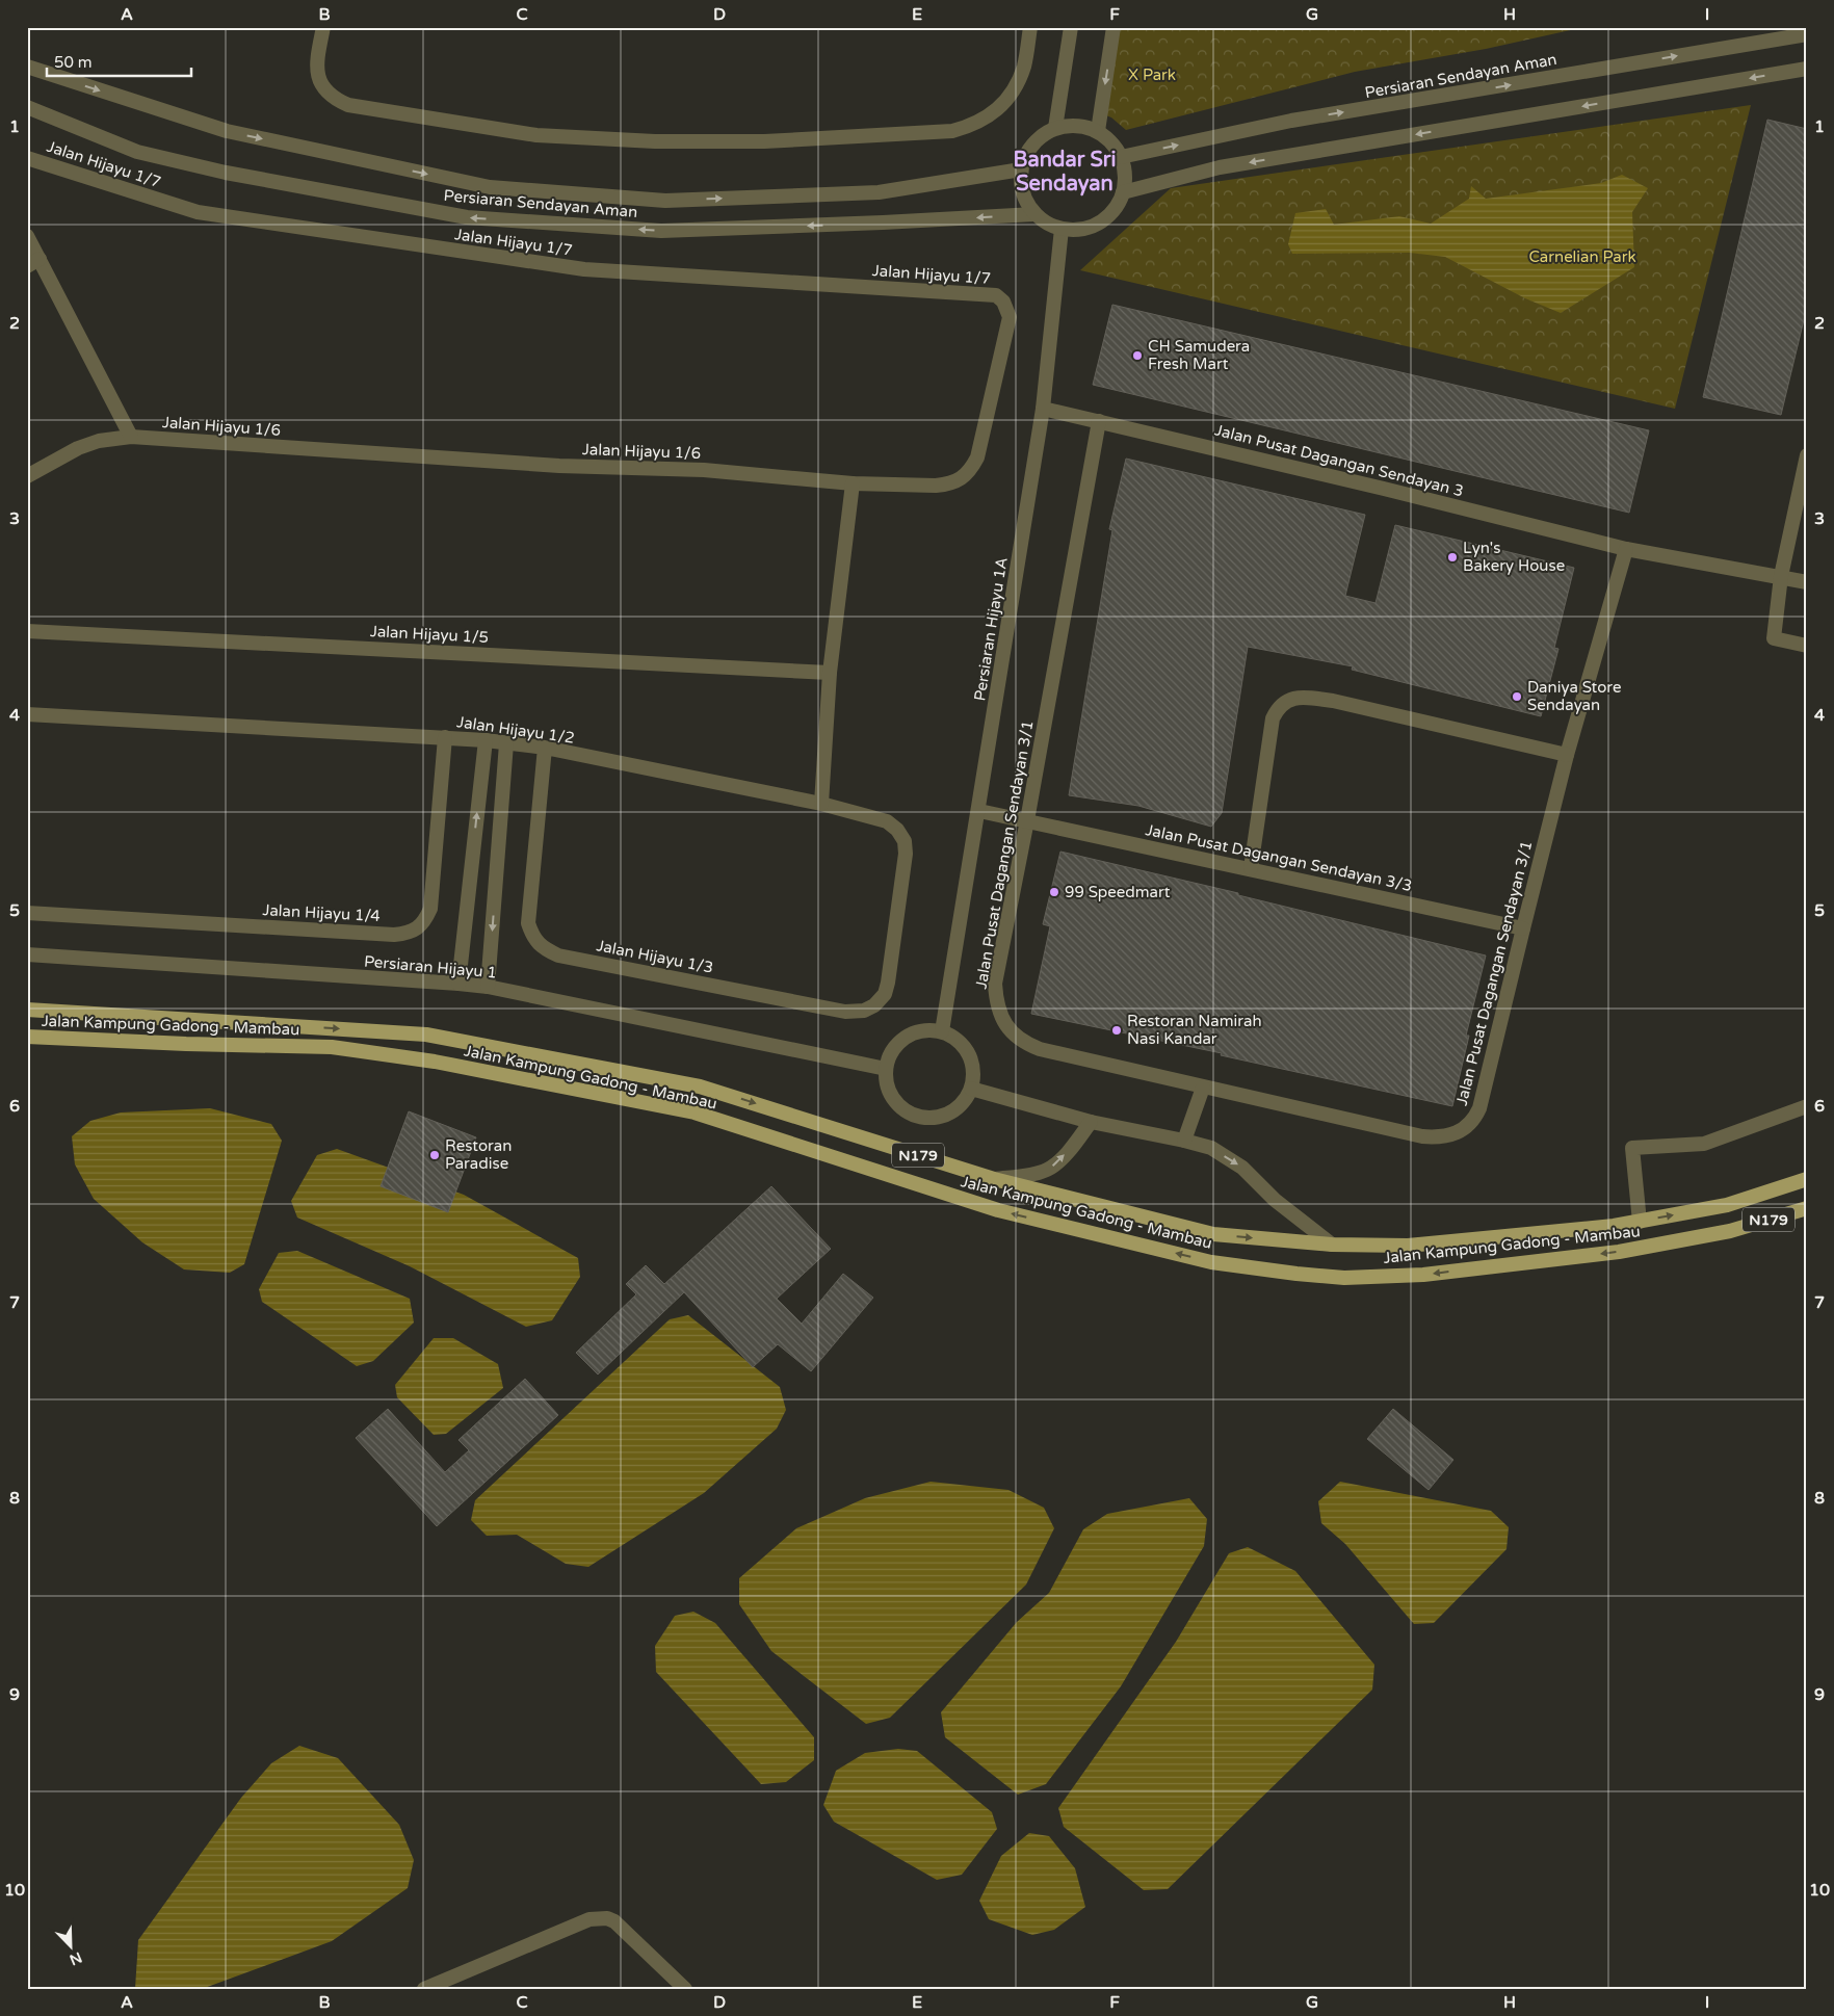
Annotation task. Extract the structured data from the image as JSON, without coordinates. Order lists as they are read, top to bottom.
{
  "streets": {
    "main road": ["Jalan Kampung Gadong - Mambau", "N179"],
    "street": [
      "Persiaran Sendayan Aman",
      "Jalan Hijayu 1/7",
      "Jalan Hijayu 1/6",
      "Jalan Pusat Dagangan Sendayan 3",
      "Persiaran Hijayu 1A",
      "Jalan Hijayu 1/5",
      "Jalan Hijayu 1/2",
      "Jalan Pusat Dagangan Sendayan 3/1",
      "Jalan Pusat Dagangan Sendayan 3/3",
      "Jalan Hijayu 1/4",
      "Jalan Hijayu 1/3",
      "Persiaran Hijayu 1"
    ]
  },
  "crossings": [
    ["Persiaran Sendayan Aman", "Persiaran Hijayu 1A"],
    ["Jalan Hijayu 1/7", "Jalan Hijayu 1/6"],
    ["Jalan Pusat Dagangan Sendayan 3", "Persiaran Hijayu 1A"],
    ["Jalan Pusat Dagangan Sendayan 3", "Jalan Pusat Dagangan Sendayan 3/1"],
    ["Persiaran Hijayu 1A", "Jalan Pusat Dagangan Sendayan 3/3"],
    ["Persiaran Hijayu 1A", "Persiaran Hijayu 1"],
    ["Jalan Hijayu 1/2", "Jalan Hijayu 1/4"],
    ["Jalan Hijayu 1/2", "Jalan Hijayu 1/3"],
    ["Jalan Pusat Dagangan Sendayan 3/1", "Jalan Pusat Dagangan Sendayan 3/3"]
  ],
  "districts": ["Bandar Sri Sendayan"],
  "parks": ["X Park", "Carnelian Park"],
  "places": [
    "CH Samudera Fresh Mart",
    "Lyn's Bakery House",
    "Daniya Store Sendayan",
    "99 Speedmart",
    "Restoran Namirah Nasi Kandar",
    "Restoran Paradise"
  ],
  "scale_bar": "50 m",
  "north": "bottom right",
  "grid": {
    "columns": [
      "A",
      "B",
      "C",
      "D",
      "E",
      "F",
      "G",
      "H",
      "I"
    ],
    "rows": [
      "1",
      "2",
      "3",
      "4",
      "5",
      "6",
      "7",
      "8",
      "9",
      "10"
    ]
  }
}
